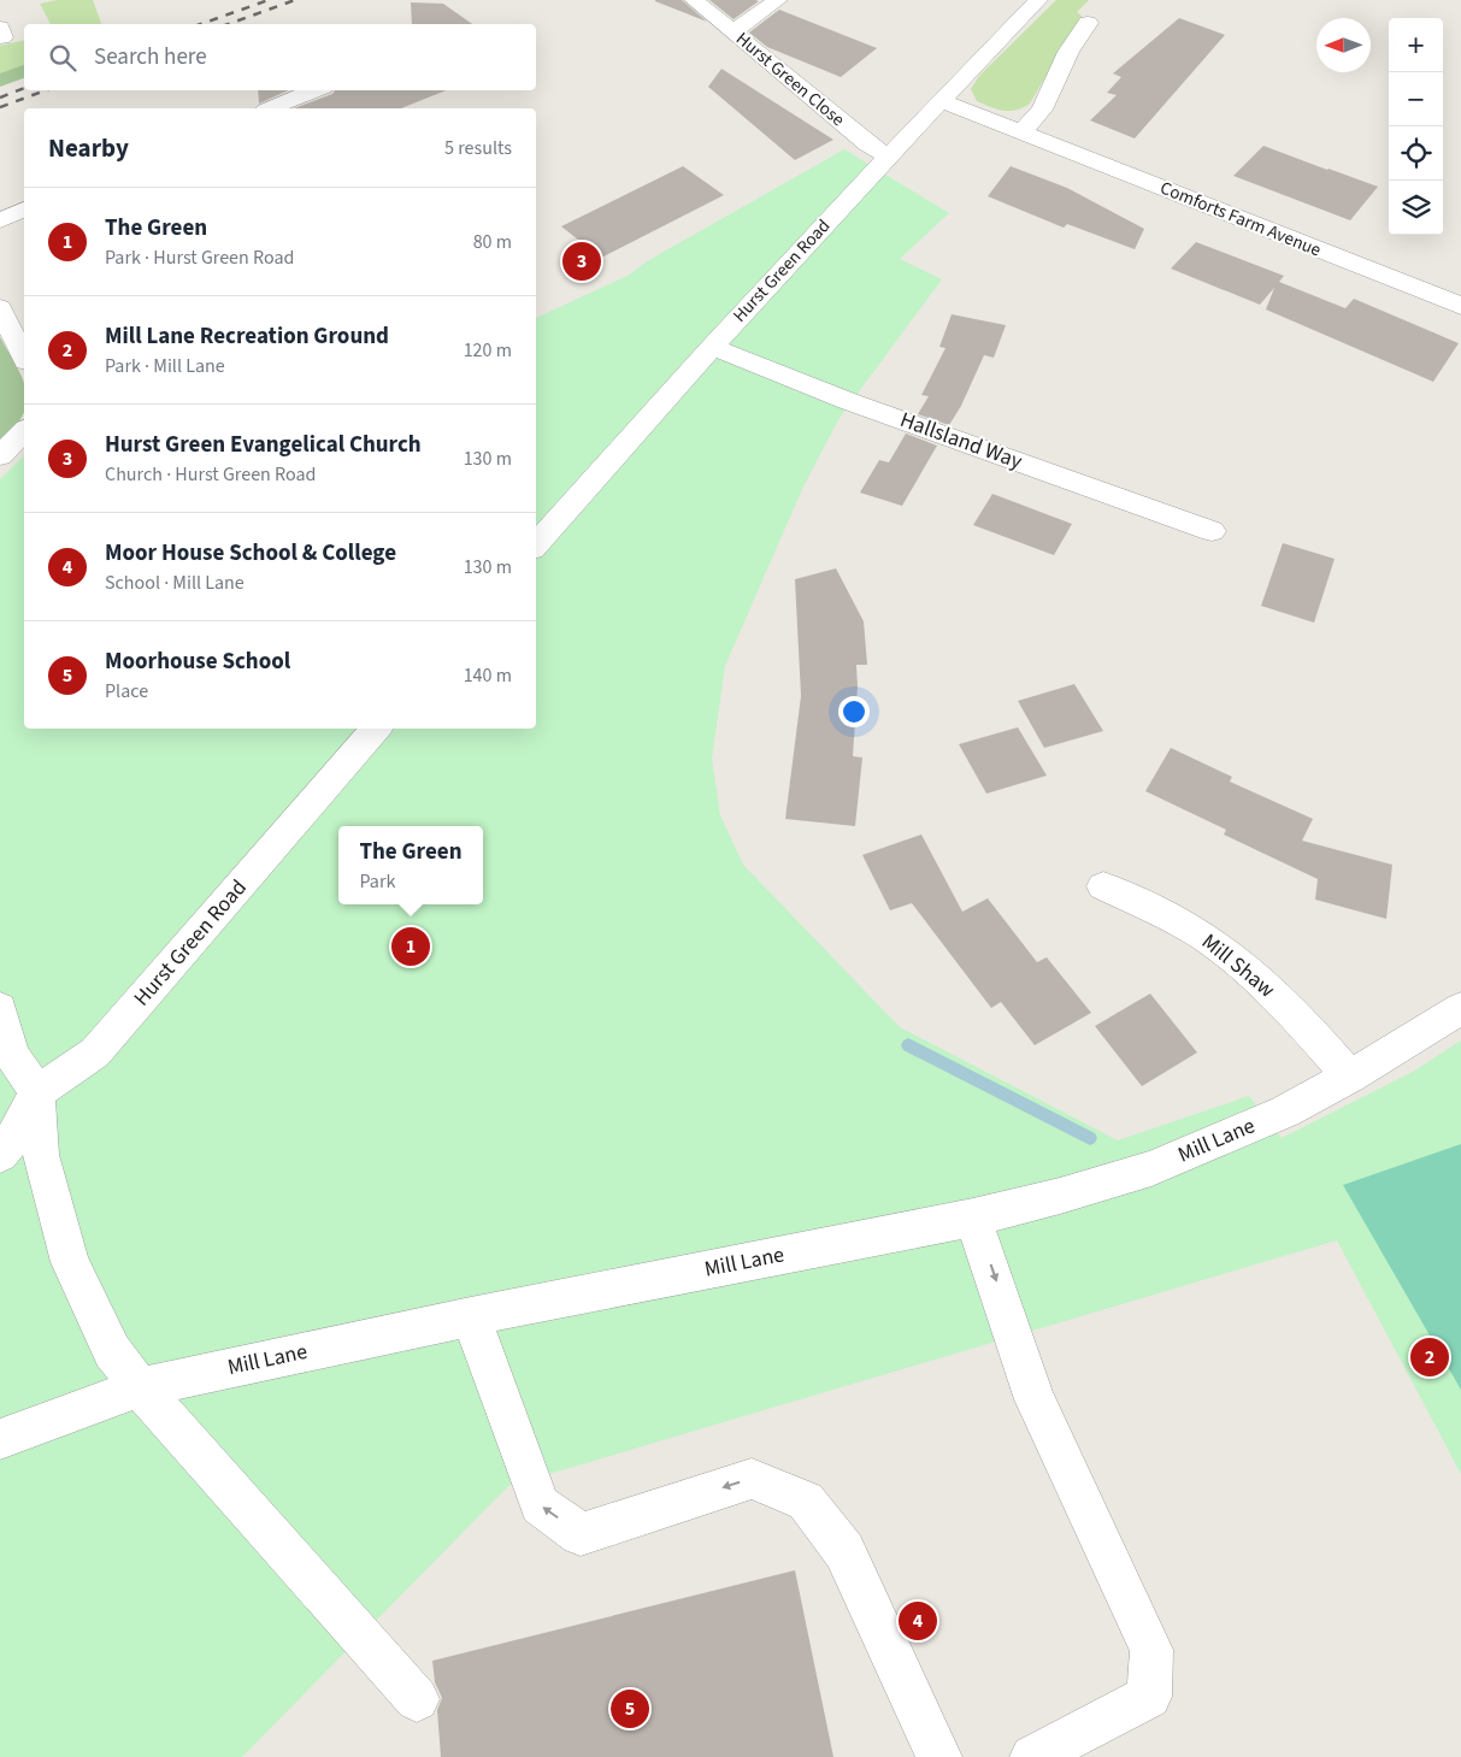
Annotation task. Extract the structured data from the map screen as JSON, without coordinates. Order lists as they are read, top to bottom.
{
  "streets": {
    "street": [
      "Hurst Green Close",
      "Comforts Farm Avenue",
      "Hurst Green Road",
      "Hallsland Way",
      "Mill Shaw",
      "Mill Lane"
    ]
  },
  "crossings": [
    ["Hurst Green Close", "Hurst Green Road"],
    ["Comforts Farm Avenue", "Hurst Green Road"],
    ["Hurst Green Road", "Hallsland Way"],
    ["Mill Shaw", "Mill Lane"]
  ],
  "north": "left",
  "page": {
    "map_buttons": ["+", "−"],
    "search": "Search here",
    "heading": ["Nearby", "5 results"],
    "list": [
      {
        "mark": "1",
        "name": "The Green",
        "note": "Park · Hurst Green Road",
        "value": "80 m"
      },
      {
        "mark": "2",
        "name": "Mill Lane Recreation Ground",
        "note": "Park · Mill Lane",
        "value": "120 m"
      },
      {
        "mark": "3",
        "name": "Hurst Green Evangelical Church",
        "note": "Church · Hurst Green Road",
        "value": "130 m"
      },
      {
        "mark": "4",
        "name": "Moor House School & College",
        "note": "School · Mill Lane",
        "value": "130 m"
      },
      {
        "mark": "5",
        "name": "Moorhouse School",
        "note": "Place",
        "value": "140 m"
      }
    ],
    "pins": [
      "3",
      "1",
      "2",
      "4",
      "5"
    ],
    "popup": ["The Green", "Park"]
  }
}
